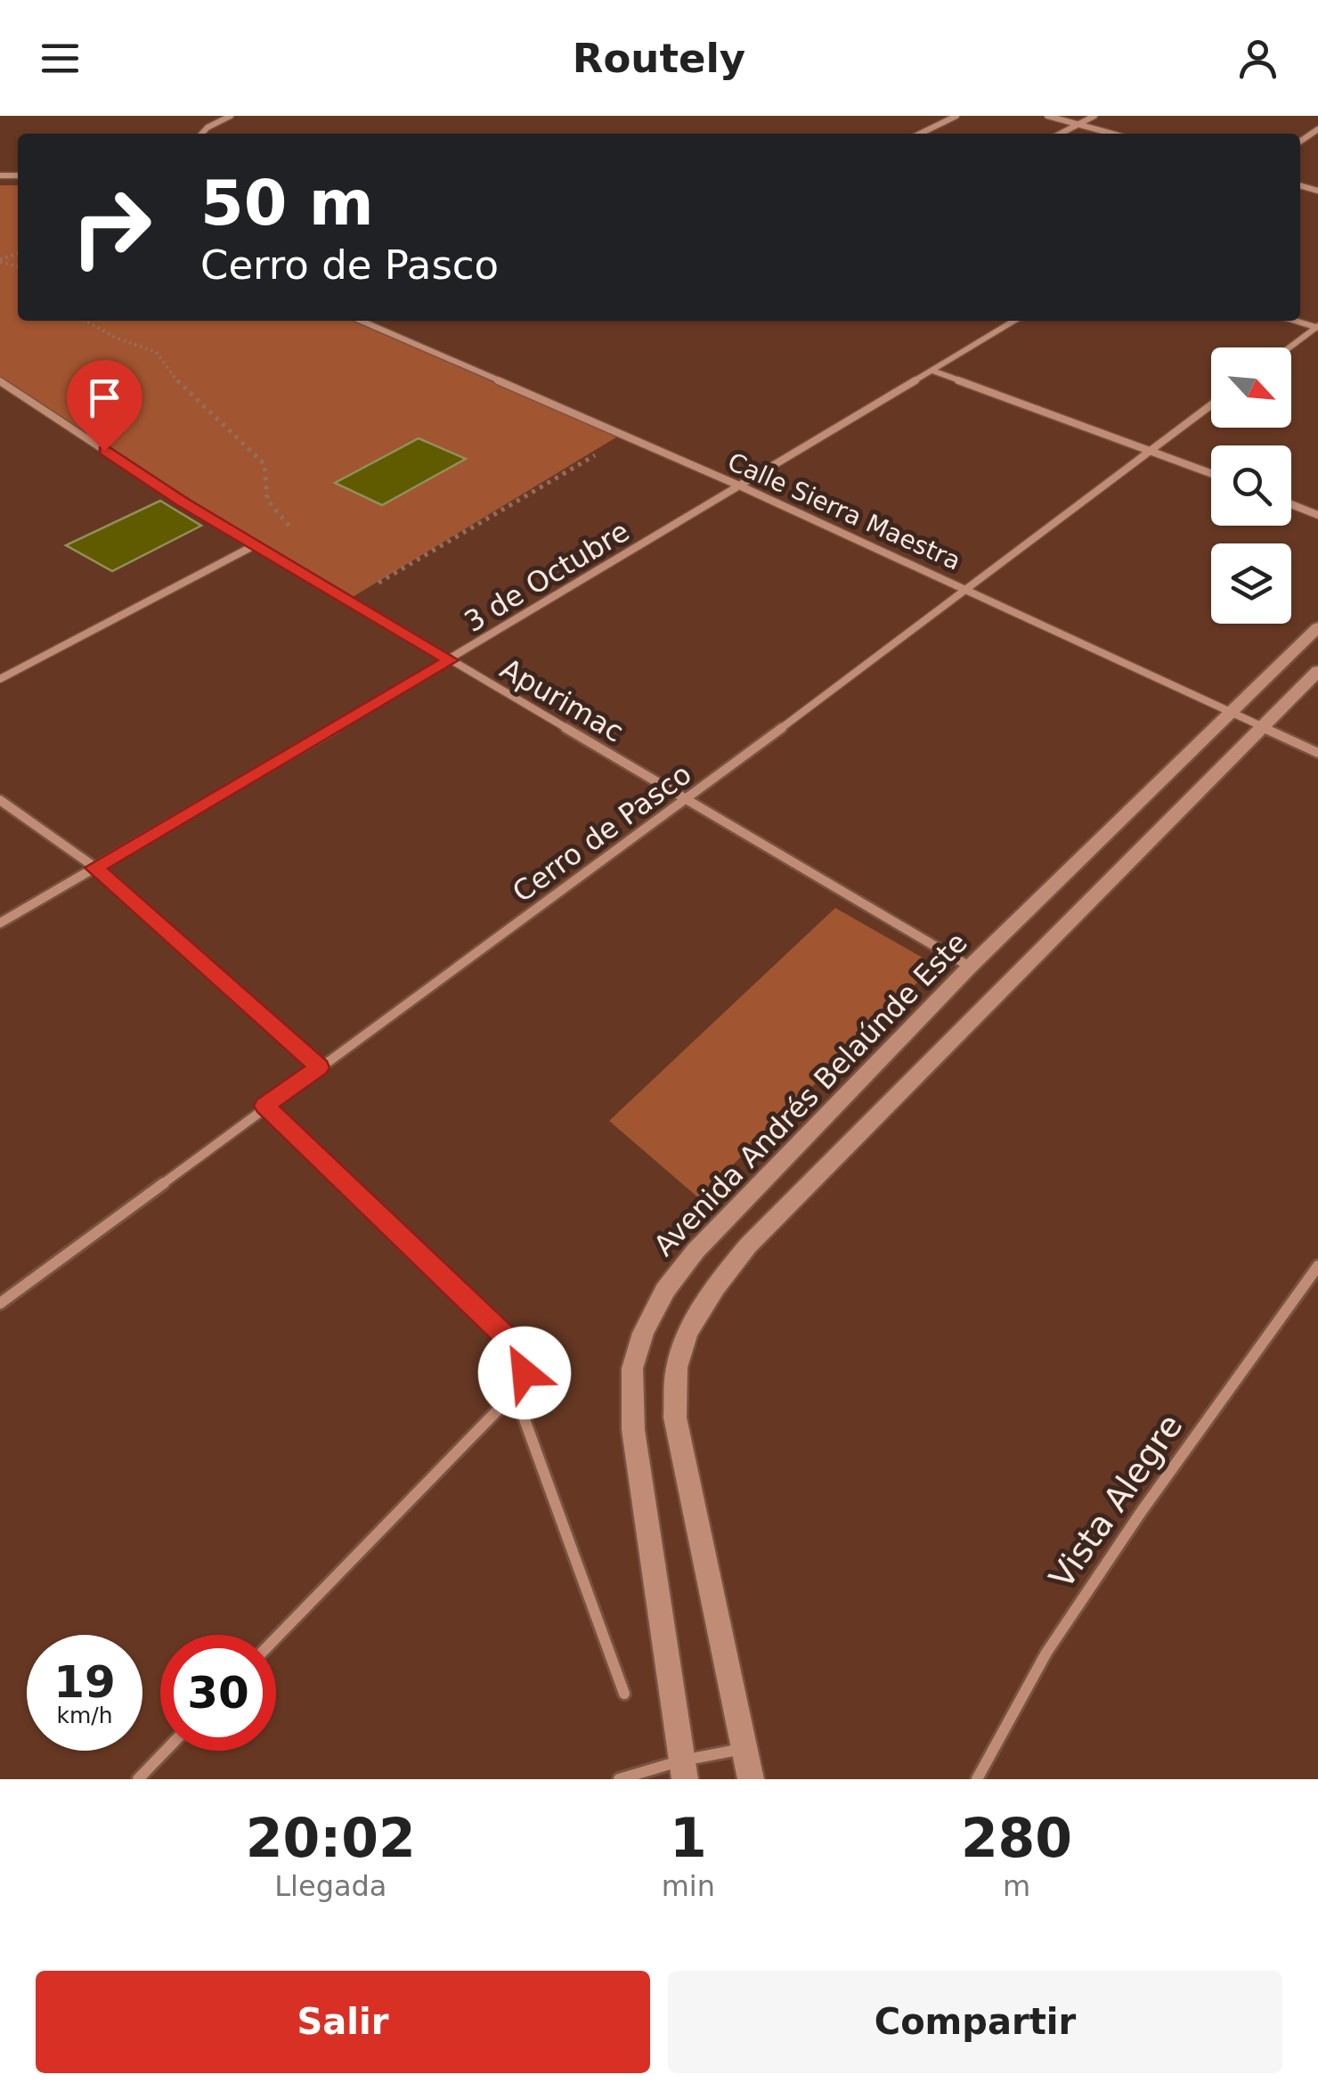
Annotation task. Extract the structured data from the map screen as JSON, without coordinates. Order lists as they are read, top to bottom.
{
  "streets": {
    "street": [
      "Calle Sierra Maestra",
      "3 de Octubre",
      "Apurimac",
      "Cerro de Pasco",
      "Avenida Andrés Belaúnde Este",
      "Vista Alegre"
    ]
  },
  "crossings": [
    ["Calle Sierra Maestra", "3 de Octubre"],
    ["Calle Sierra Maestra", "Cerro de Pasco"],
    ["Calle Sierra Maestra", "Avenida Andrés Belaúnde Este"],
    ["3 de Octubre", "Apurimac"],
    ["Apurimac", "Cerro de Pasco"],
    ["Apurimac", "Avenida Andrés Belaúnde Este"]
  ],
  "north": "bottom right",
  "page": {
    "header": "Routely",
    "turn": ["50 m", "Cerro de Pasco"],
    "speed": "19 km/h",
    "limit": "30",
    "eta": [
      "20:02",
      "Llegada",
      "1",
      "min",
      "280",
      "m"
    ],
    "buttons": ["Salir", "Compartir"]
  }
}
